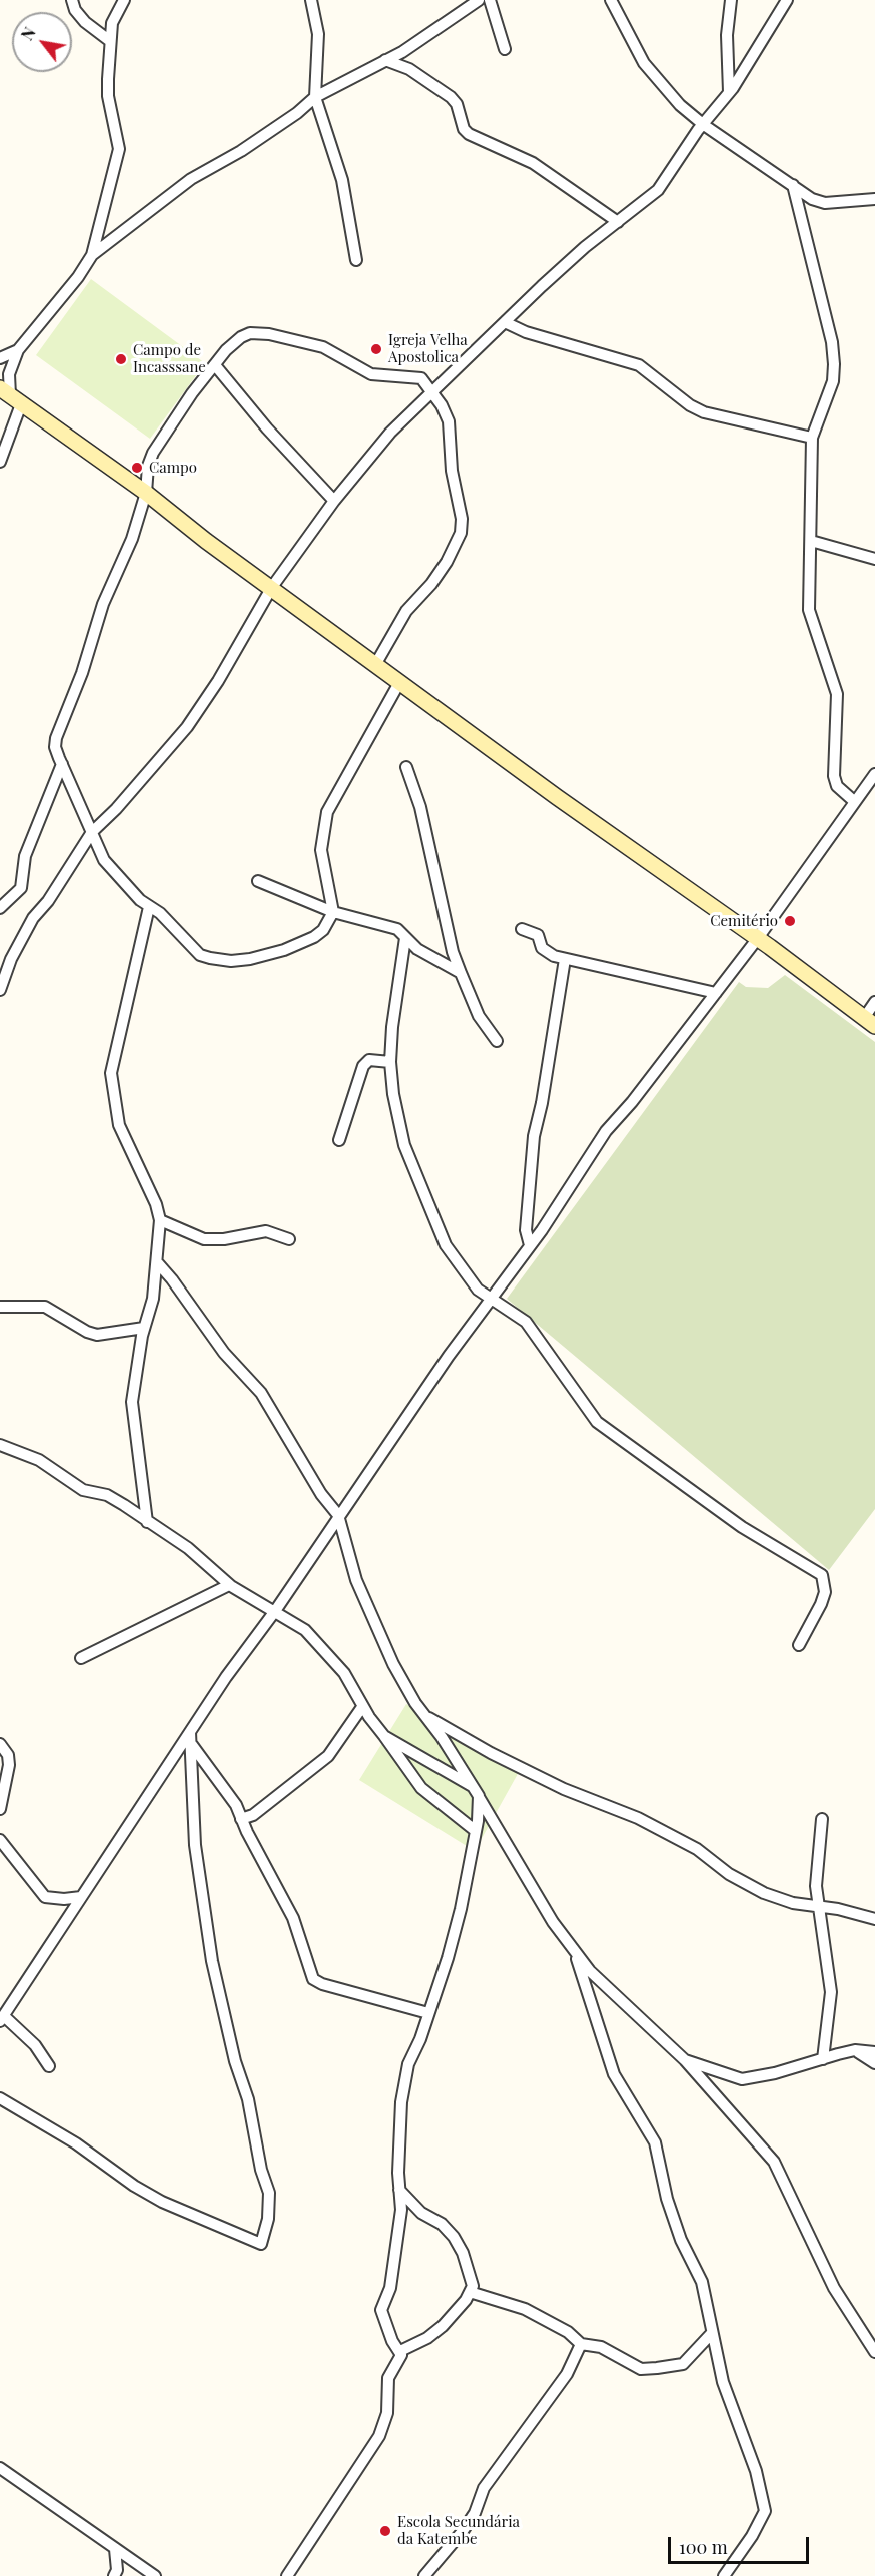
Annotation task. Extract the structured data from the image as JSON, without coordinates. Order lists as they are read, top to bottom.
{
  "places": [
    "Igreja Velha Apostolica",
    "Campo de Incasssane",
    "Campo",
    "Cemitério",
    "Escola Secundária da Katembe"
  ],
  "scale_bar": "100 m",
  "north": "top left"
}
